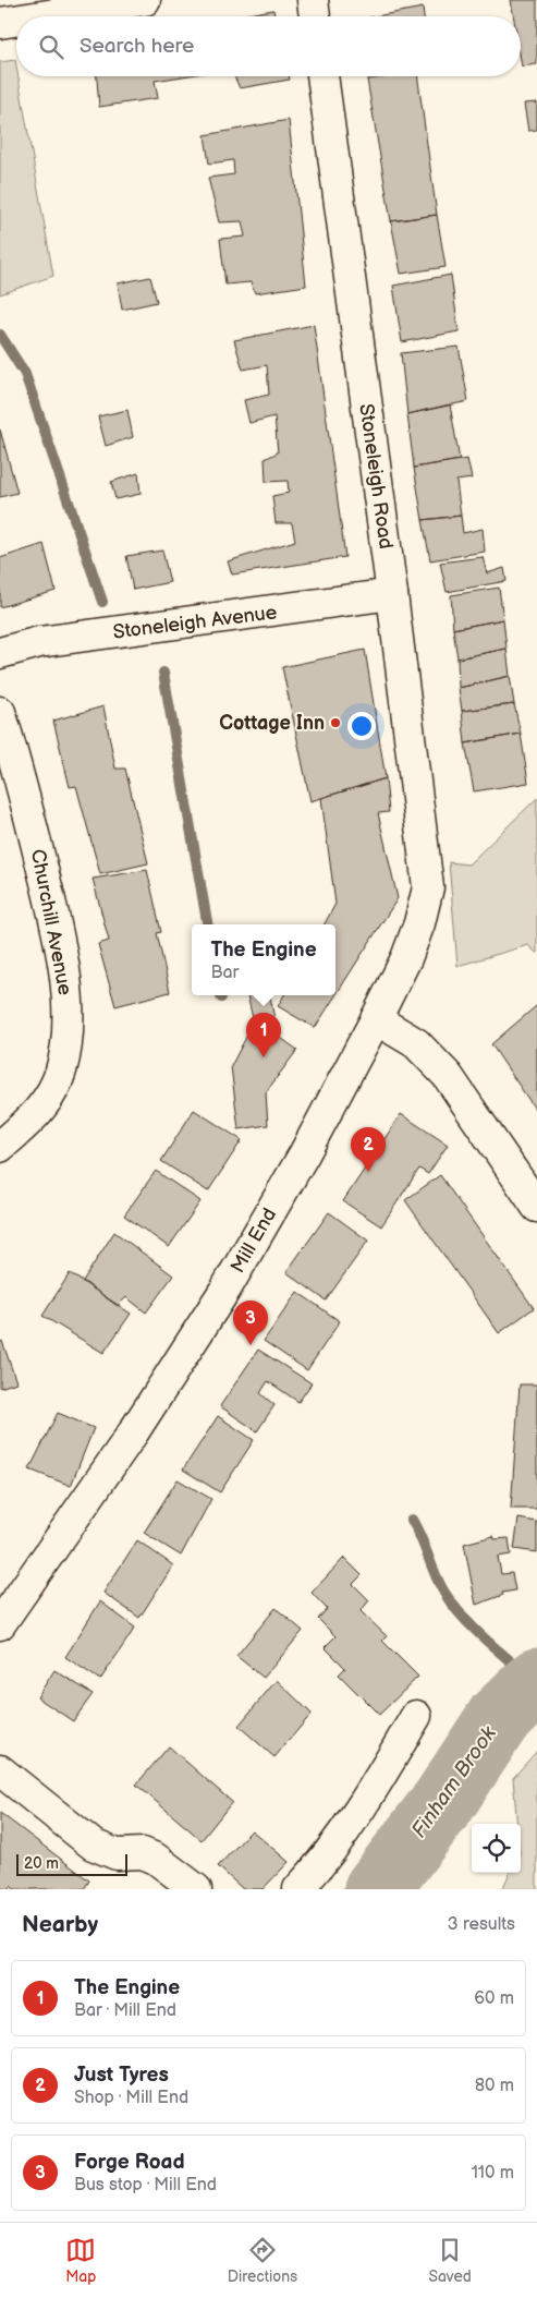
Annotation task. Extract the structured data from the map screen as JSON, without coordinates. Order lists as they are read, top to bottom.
{
  "streets": {
    "street": [
      "Stoneleigh Road",
      "Stoneleigh Avenue",
      "Churchill Avenue",
      "Mill End"
    ]
  },
  "crossings": [
    ["Stoneleigh Road", "Stoneleigh Avenue"],
    ["Stoneleigh Road", "Mill End"]
  ],
  "water": ["Finham Brook"],
  "places": ["Cottage Inn"],
  "scale_bar": "20 m",
  "page": {
    "search": "Search here",
    "popup": ["The Engine", "Bar"],
    "pins": ["1", "2", "3"],
    "scale": "20 m",
    "heading": ["Nearby", "3 results"],
    "list": [
      {
        "mark": "1",
        "name": "The Engine",
        "note": "Bar · Mill End",
        "value": "60 m"
      },
      {
        "mark": "2",
        "name": "Just Tyres",
        "note": "Shop · Mill End",
        "value": "80 m"
      },
      {
        "mark": "3",
        "name": "Forge Road",
        "note": "Bus stop · Mill End",
        "value": "110 m"
      }
    ],
    "nav": ["Map", "Directions", "Saved"]
  }
}
